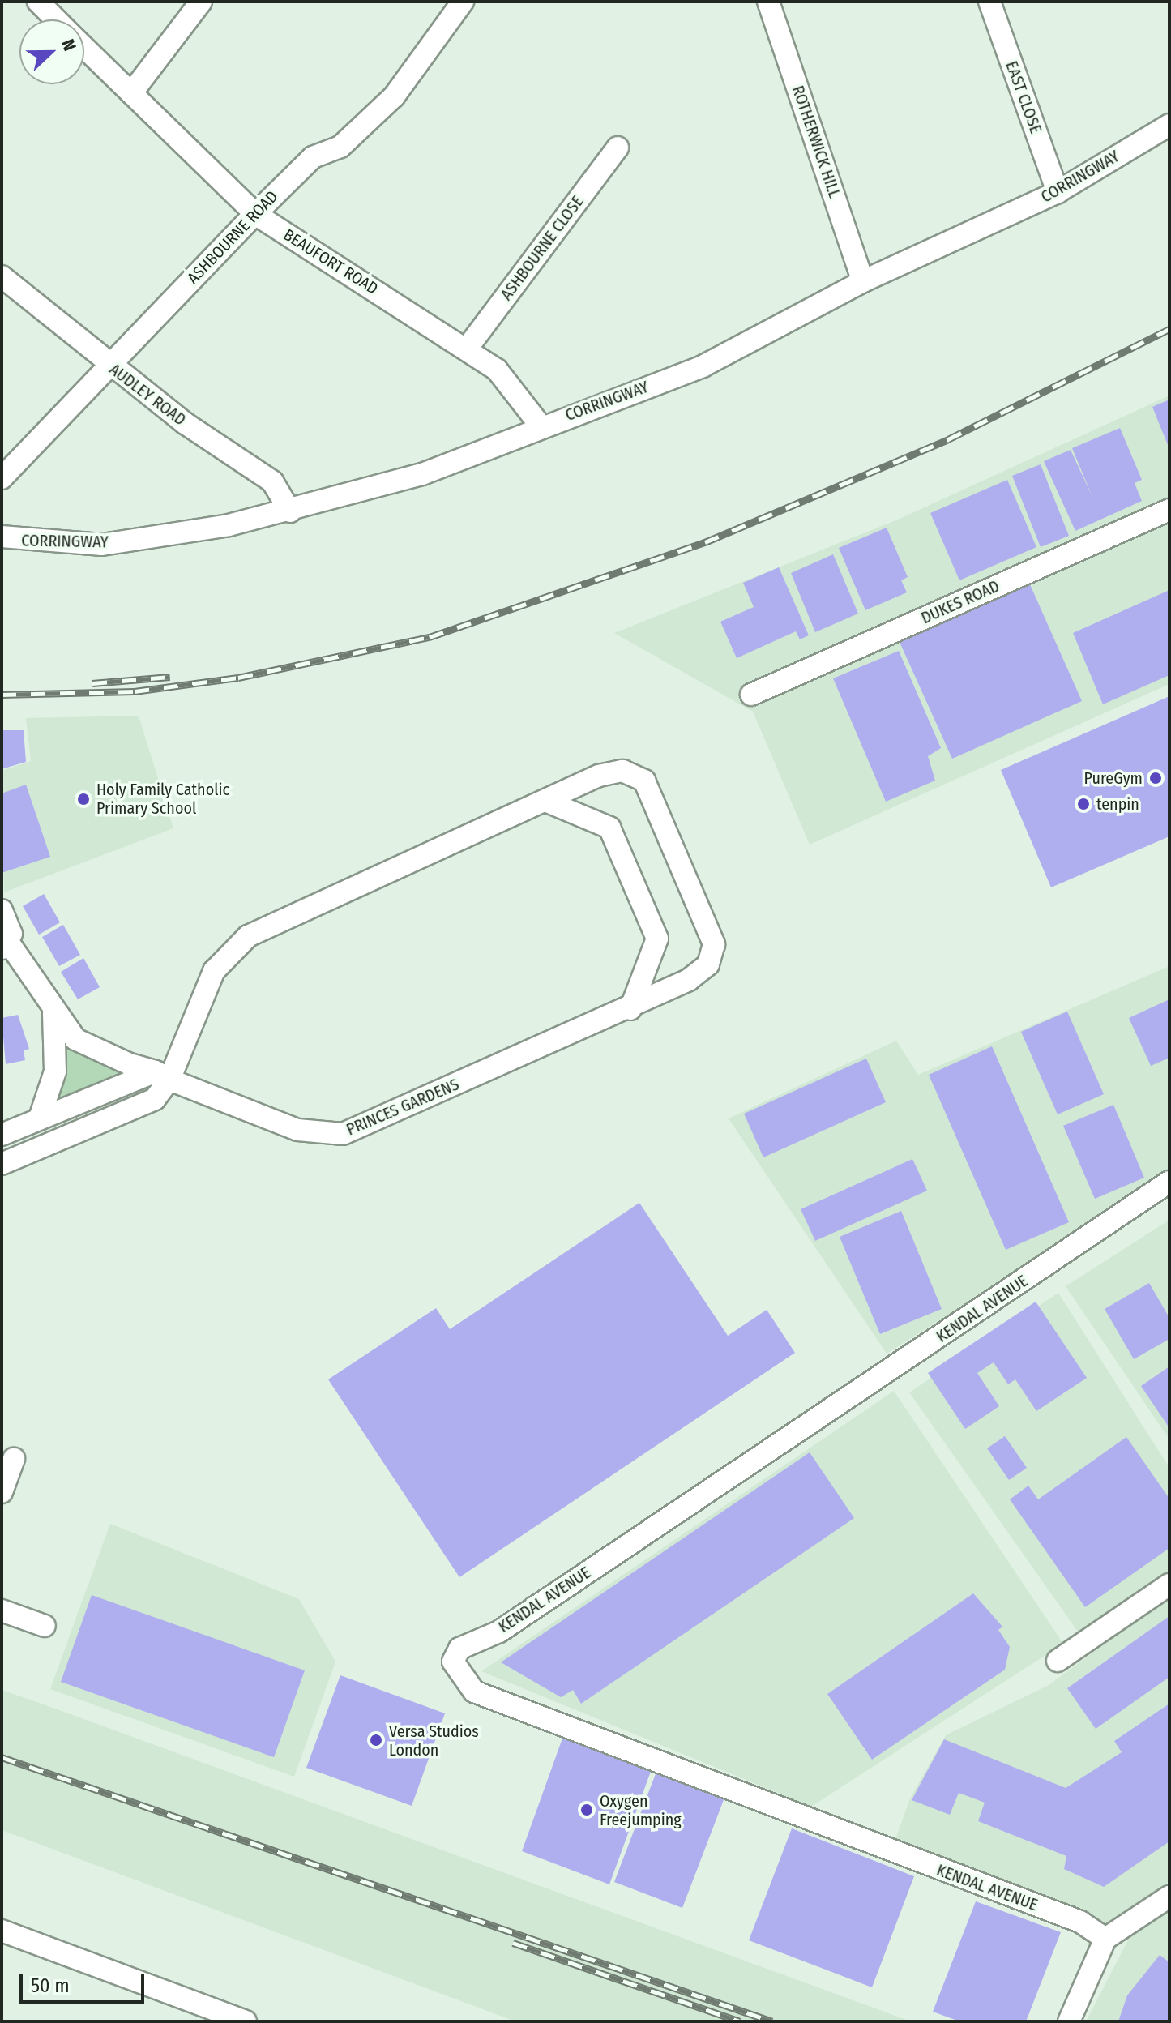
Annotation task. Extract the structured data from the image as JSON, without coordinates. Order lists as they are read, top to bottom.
{
  "streets": {
    "street": [
      "EAST CLOSE",
      "ROTHERWICK HILL",
      "CORRINGWAY",
      "ASHBOURNE ROAD",
      "ASHBOURNE CLOSE",
      "BEAUFORT ROAD",
      "AUDLEY ROAD",
      "DUKES ROAD",
      "PRINCES GARDENS",
      "KENDAL AVENUE"
    ]
  },
  "crossings": [
    ["EAST CLOSE", "CORRINGWAY"],
    ["ROTHERWICK HILL", "CORRINGWAY"],
    ["CORRINGWAY", "BEAUFORT ROAD"],
    ["CORRINGWAY", "AUDLEY ROAD"],
    ["ASHBOURNE ROAD", "BEAUFORT ROAD"],
    ["ASHBOURNE ROAD", "AUDLEY ROAD"],
    ["ASHBOURNE CLOSE", "BEAUFORT ROAD"]
  ],
  "places": [
    "PureGym",
    "Holy Family Catholic Primary School",
    "tenpin",
    "Versa Studios London",
    "Oxygen Freejumping"
  ],
  "scale_bar": "50 m",
  "north": "right"
}
